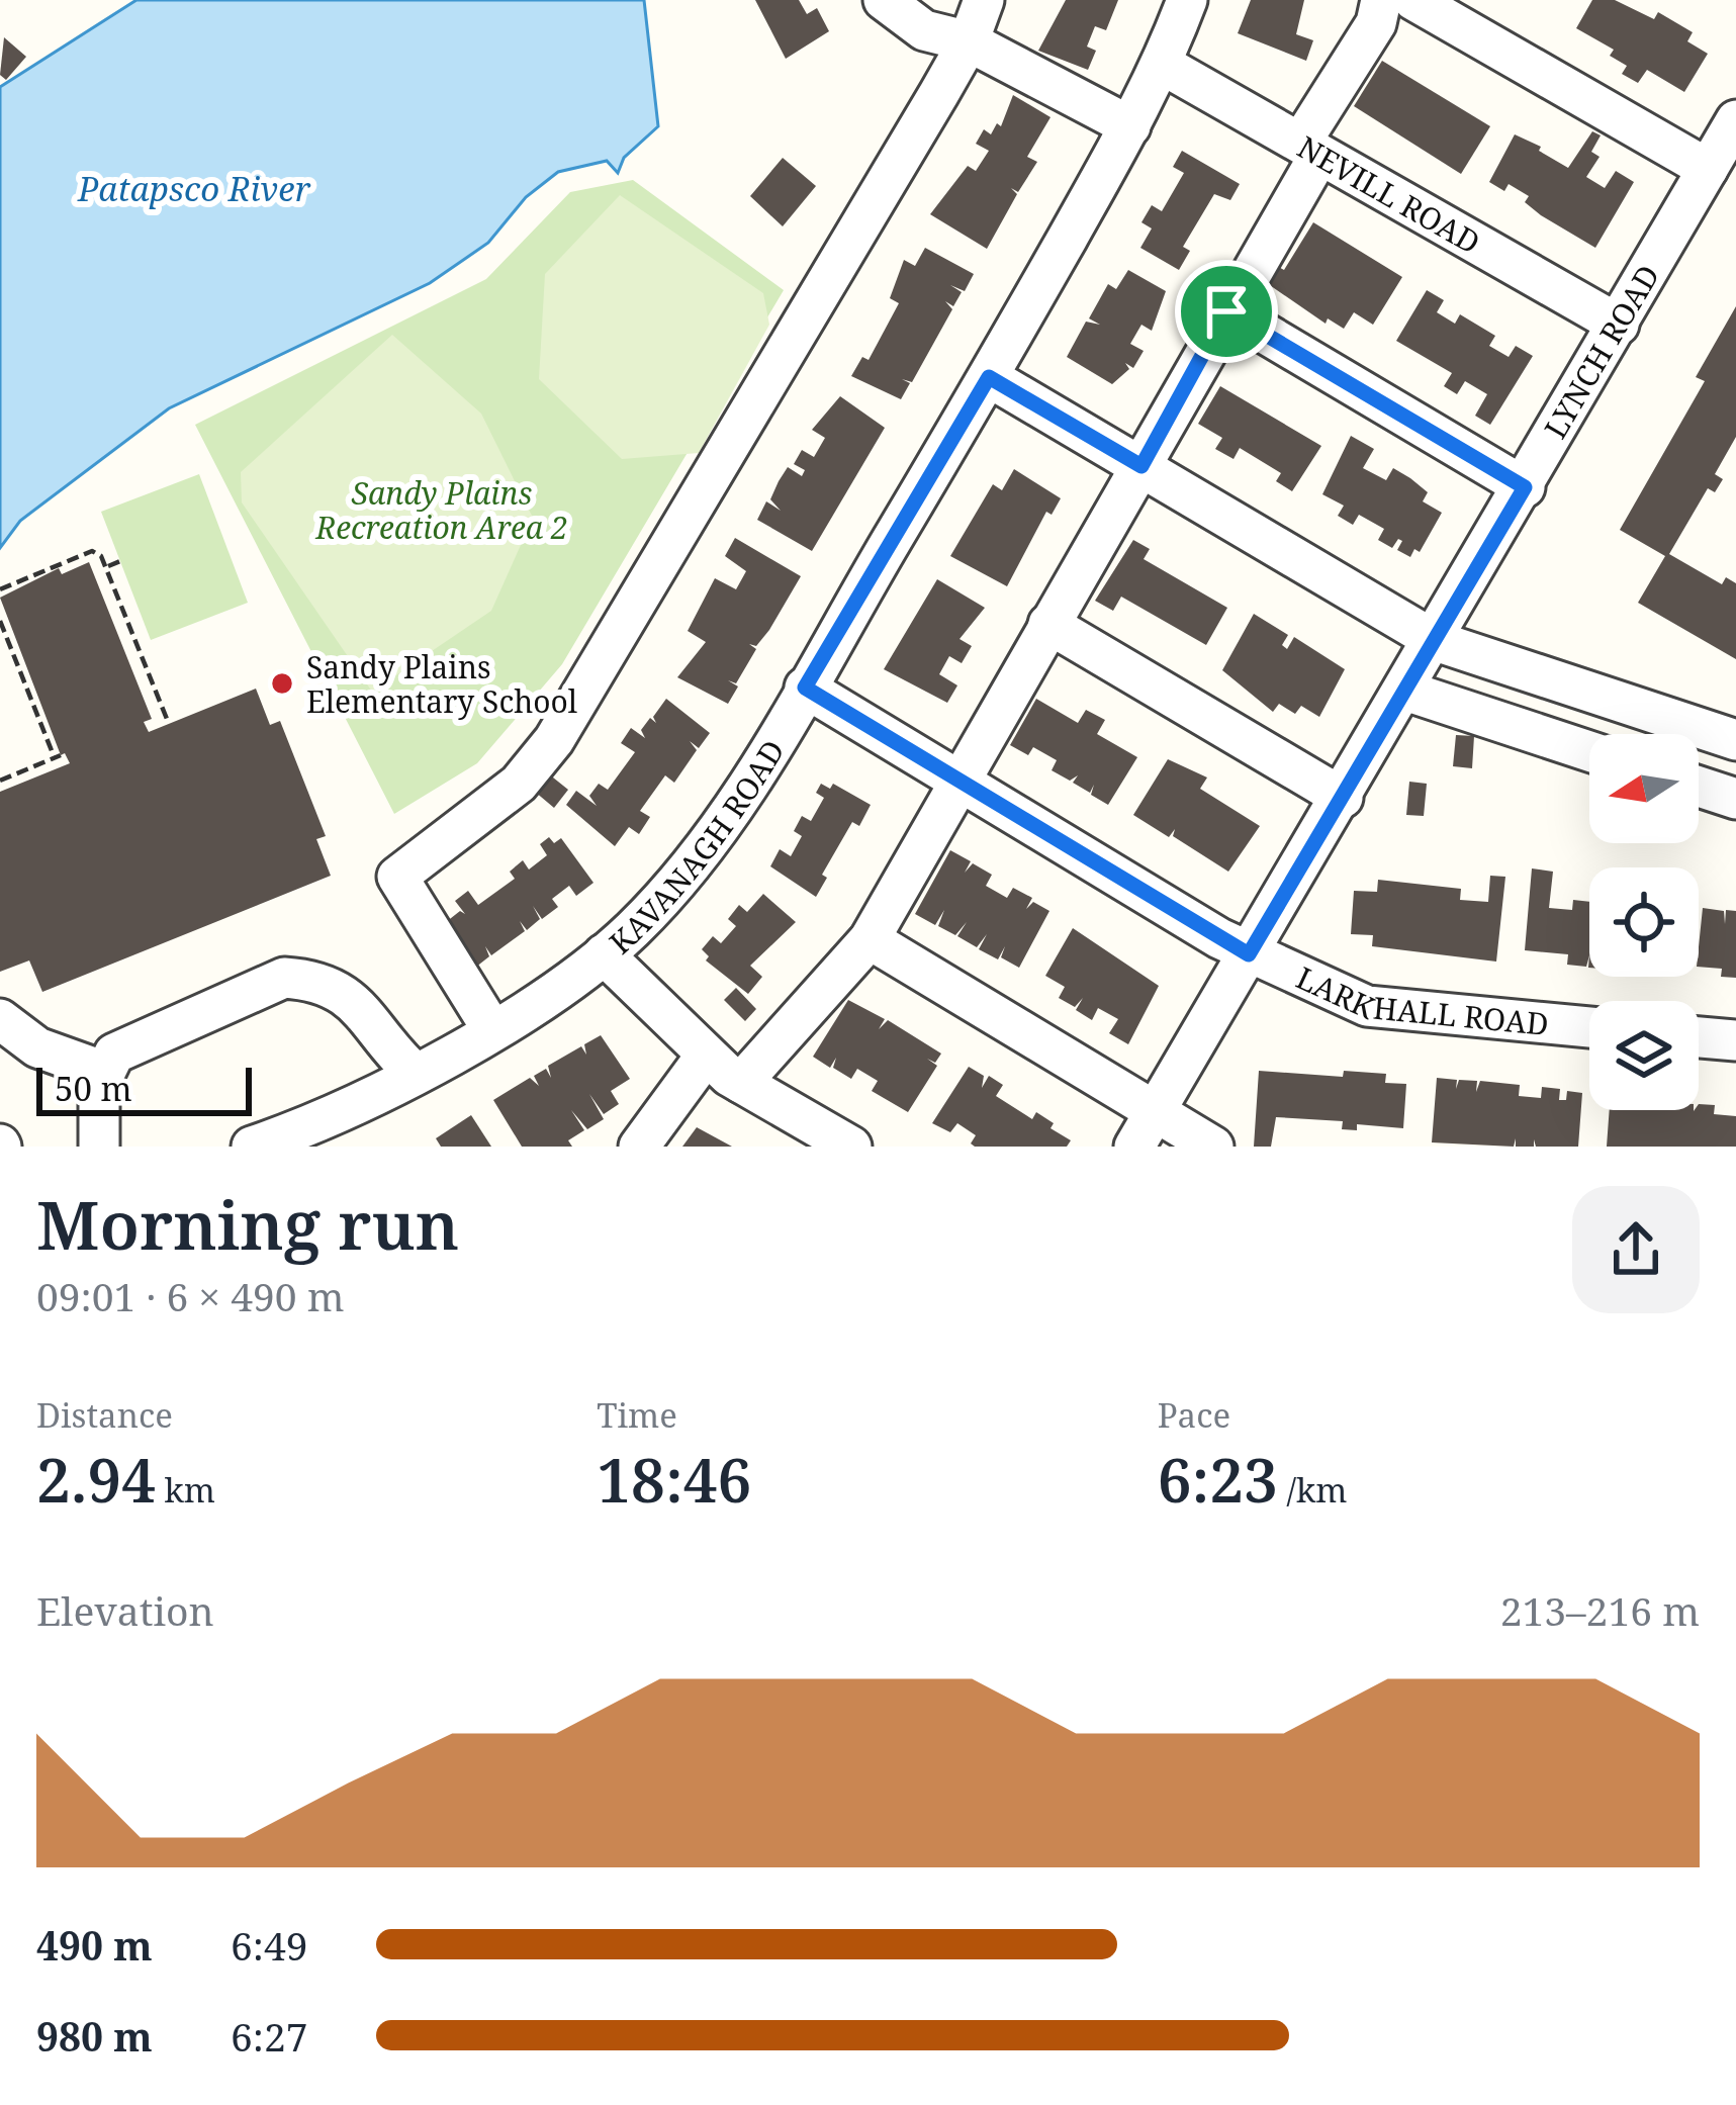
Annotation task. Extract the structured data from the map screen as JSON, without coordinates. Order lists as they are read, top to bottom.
{
  "streets": {
    "street": [
      "NEVILL ROAD",
      "LYNCH ROAD",
      "KAVANAGH ROAD",
      "LARKHALL ROAD"
    ]
  },
  "crossings": [
    ["NEVILL ROAD", "LYNCH ROAD"],
    ["NEVILL ROAD", "KAVANAGH ROAD"],
    ["LYNCH ROAD", "LARKHALL ROAD"],
    ["KAVANAGH ROAD", "LARKHALL ROAD"]
  ],
  "water": ["Patapsco River"],
  "parks": ["Sandy Plains Recreation Area 2"],
  "places": ["Sandy Plains Elementary School"],
  "scale_bar": "50 m",
  "north": "left",
  "page": {
    "scale": "50 m",
    "heading": ["Morning run", "09:01 · 6 × 490 m"],
    "stats": [
      ["Distance", "2.94 km"],
      ["Time", "18:46"],
      ["Pace", "6:23 /km"]
    ],
    "chart": ["Elevation", "213–216 m"],
    "list": [
      {
        "name": "490 m",
        "note": "6:49"
      },
      {
        "name": "980 m",
        "note": "6:27"
      }
    ]
  }
}
